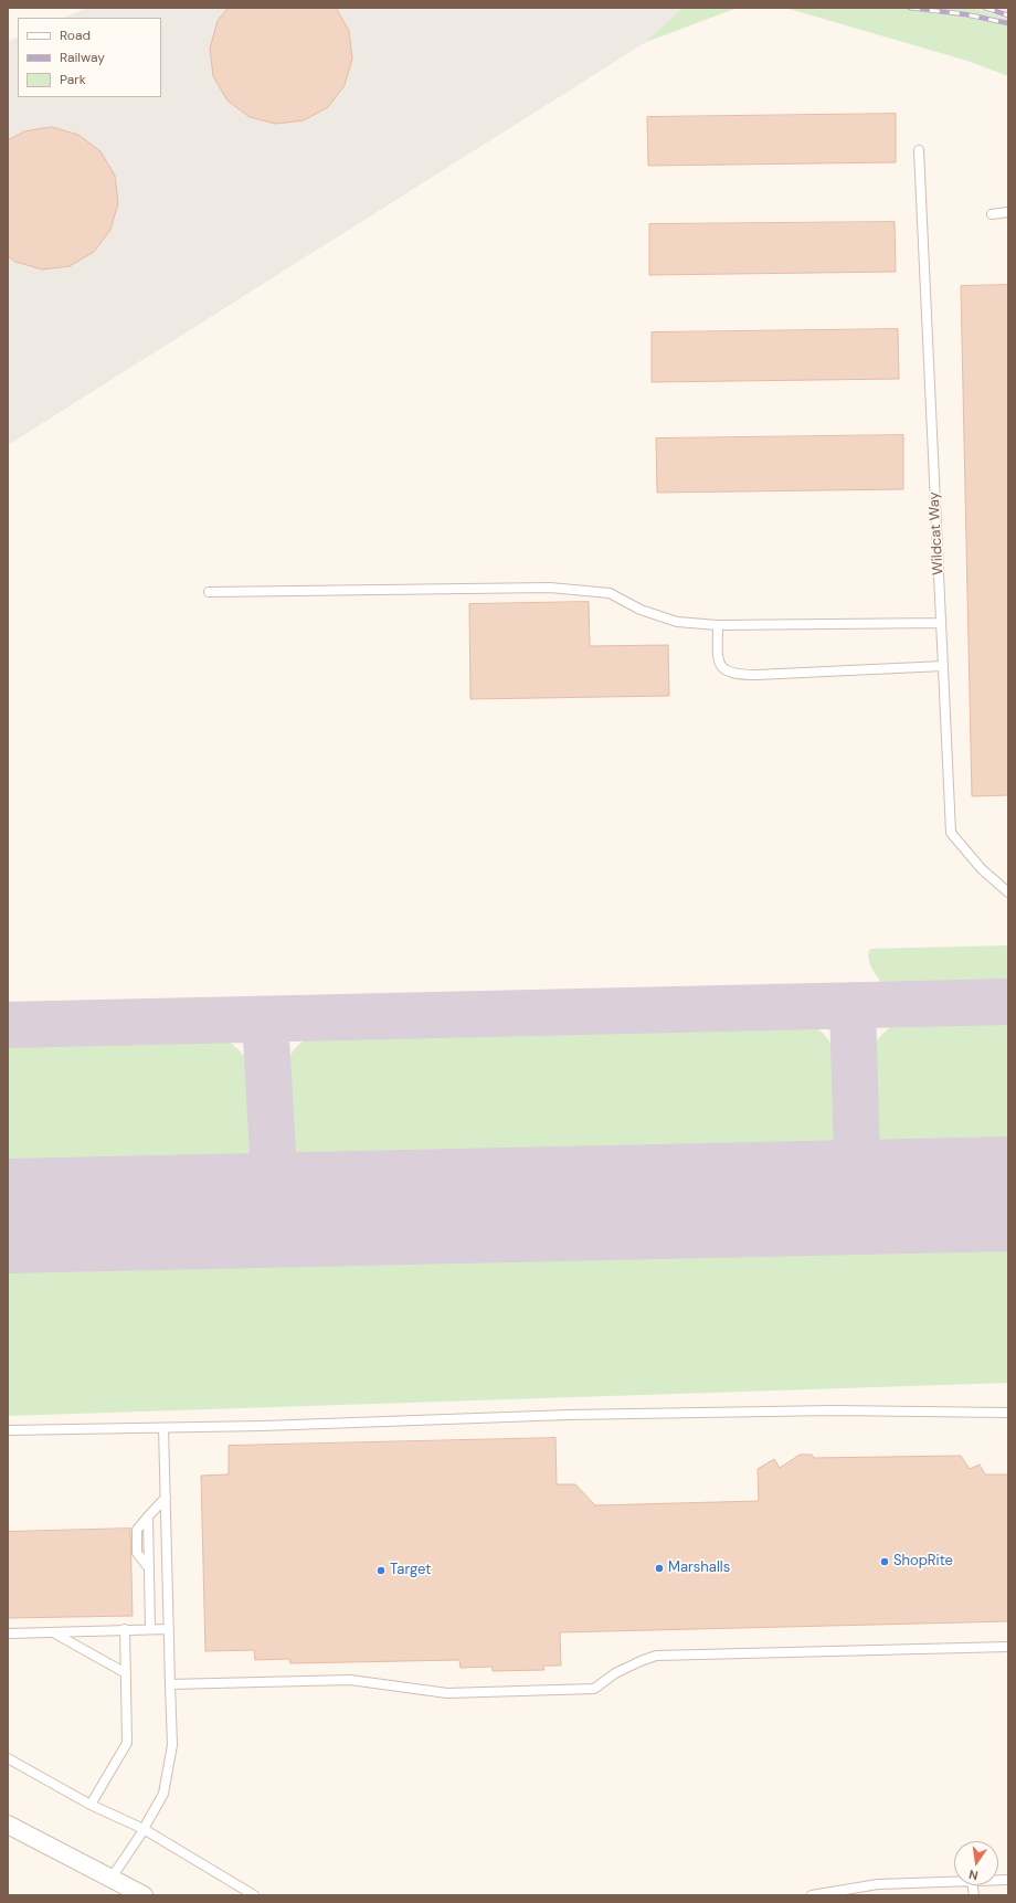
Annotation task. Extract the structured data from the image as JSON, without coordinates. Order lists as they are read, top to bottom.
{
  "streets": {
    "lane": ["Wildcat Way"]
  },
  "places": ["ShopRite", "Marshalls", "Target"],
  "legend": ["Road", "Railway", "Park"],
  "north": "bottom"
}
